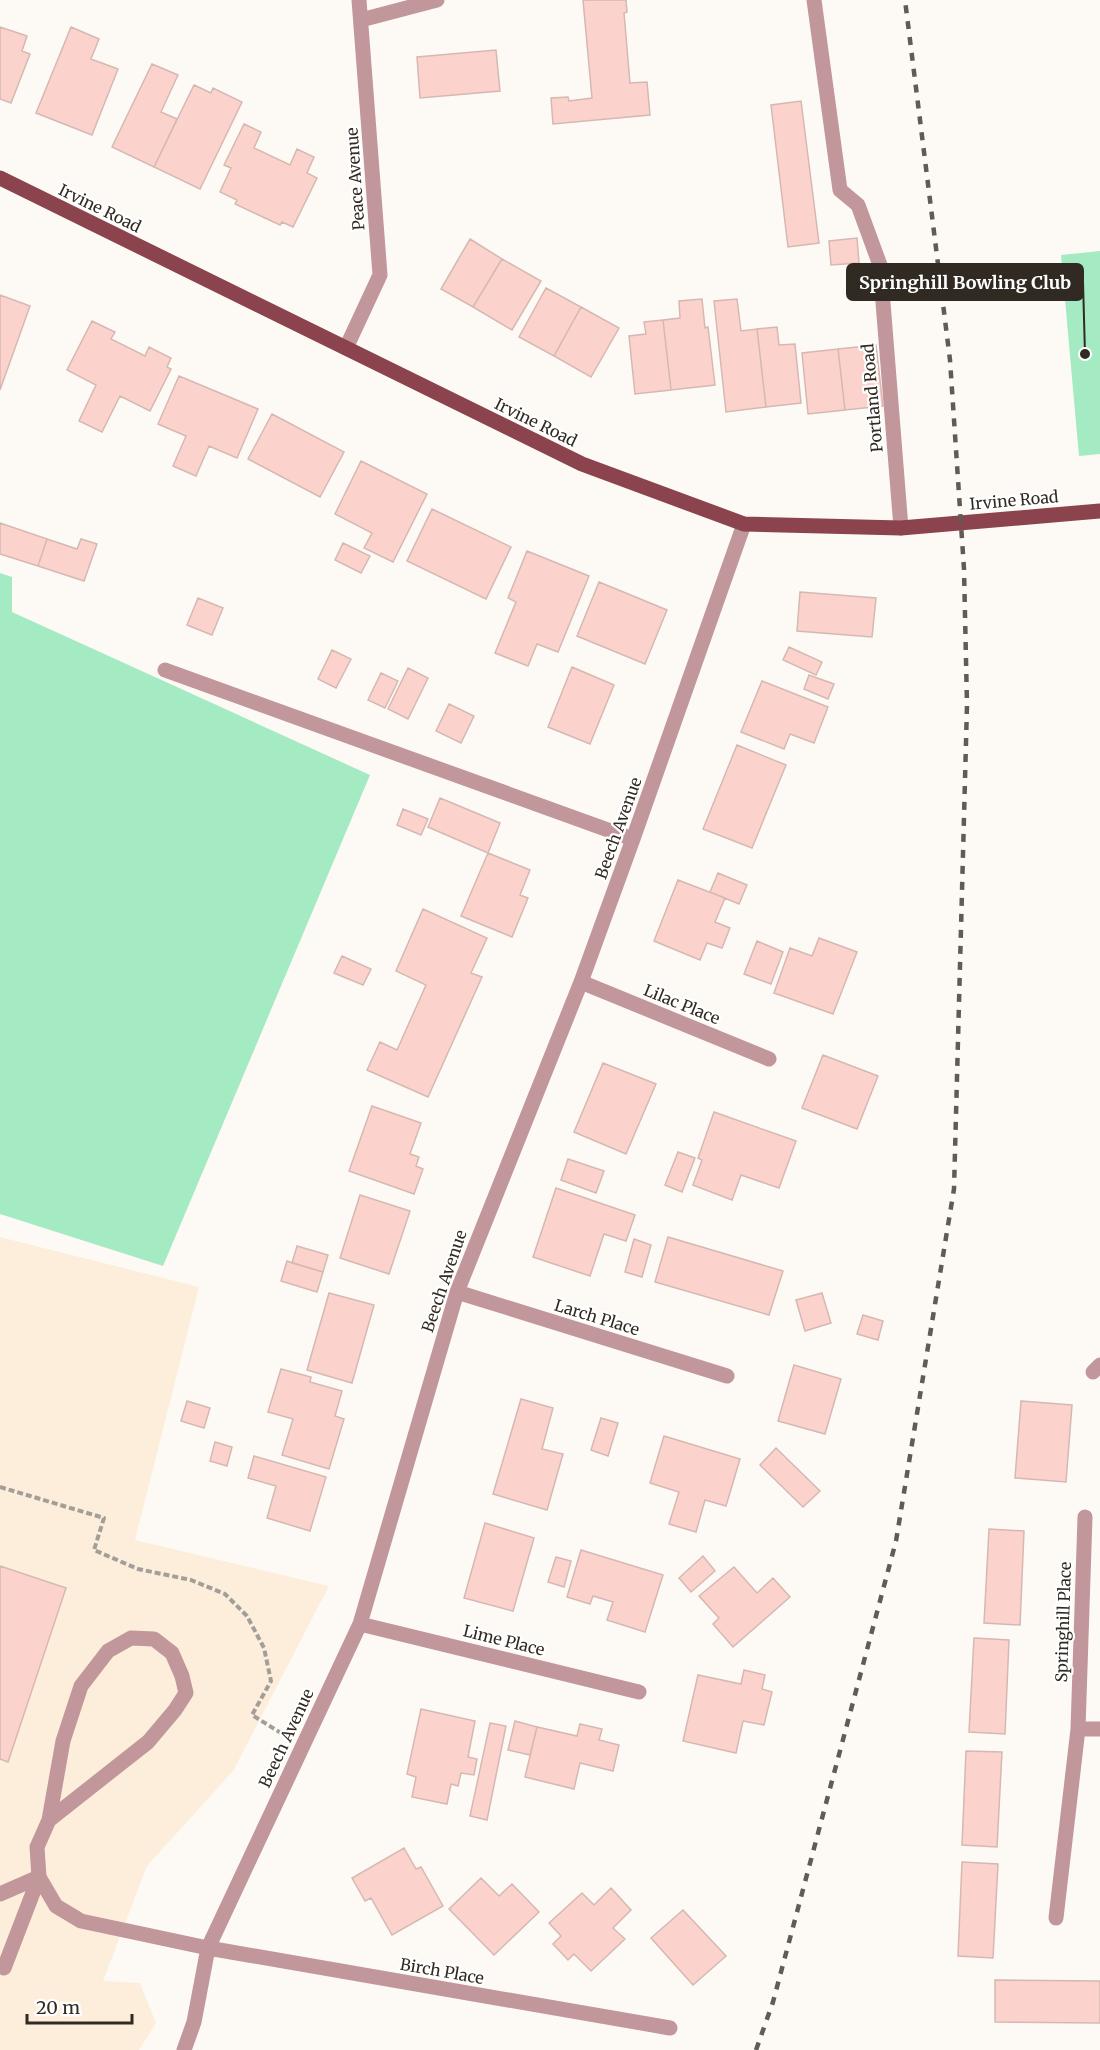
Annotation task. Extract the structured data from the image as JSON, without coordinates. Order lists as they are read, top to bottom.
{
  "streets": {
    "main road": ["Irvine Road"],
    "street": [
      "Peace Avenue",
      "Portland Road",
      "Beech Avenue",
      "Lilac Place",
      "Larch Place",
      "Springhill Place",
      "Lime Place",
      "Birch Place"
    ]
  },
  "crossings": [
    ["Peace Avenue", "Irvine Road"],
    ["Irvine Road", "Portland Road"],
    ["Irvine Road", "Beech Avenue"],
    ["Beech Avenue", "Lilac Place"],
    ["Beech Avenue", "Larch Place"],
    ["Beech Avenue", "Lime Place"],
    ["Beech Avenue", "Birch Place"]
  ],
  "places": ["Springhill Bowling Club"],
  "scale_bar": "20 m"
}
